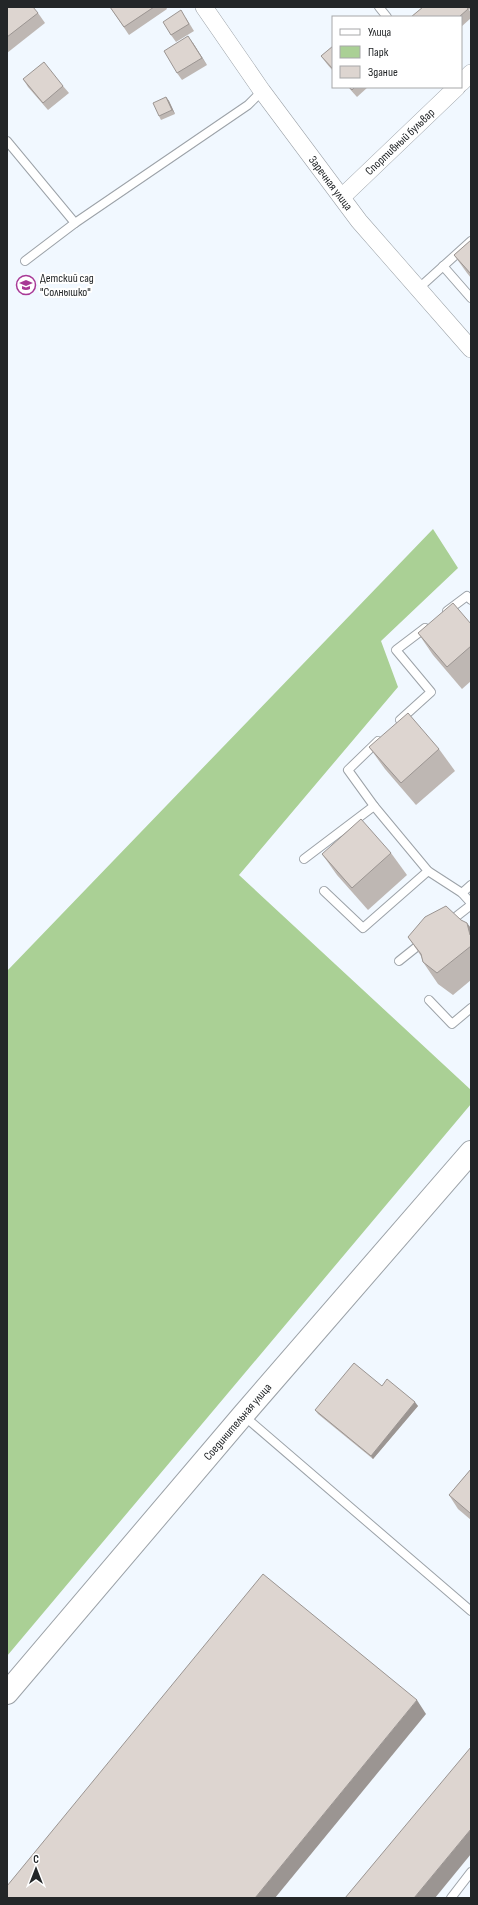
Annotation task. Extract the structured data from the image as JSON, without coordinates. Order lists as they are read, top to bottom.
{
  "streets": {
    "street": ["Спортивный бульвар", "Заречная улица", "Соединительная улица"]
  },
  "crossings": [
    ["Спортивный бульвар", "Заречная улица"]
  ],
  "places": {
    "school or university": ["Детский сад \"Солнышко\""]
  },
  "legend": ["Улица", "Парк", "Здание"],
  "north": "top"
}
